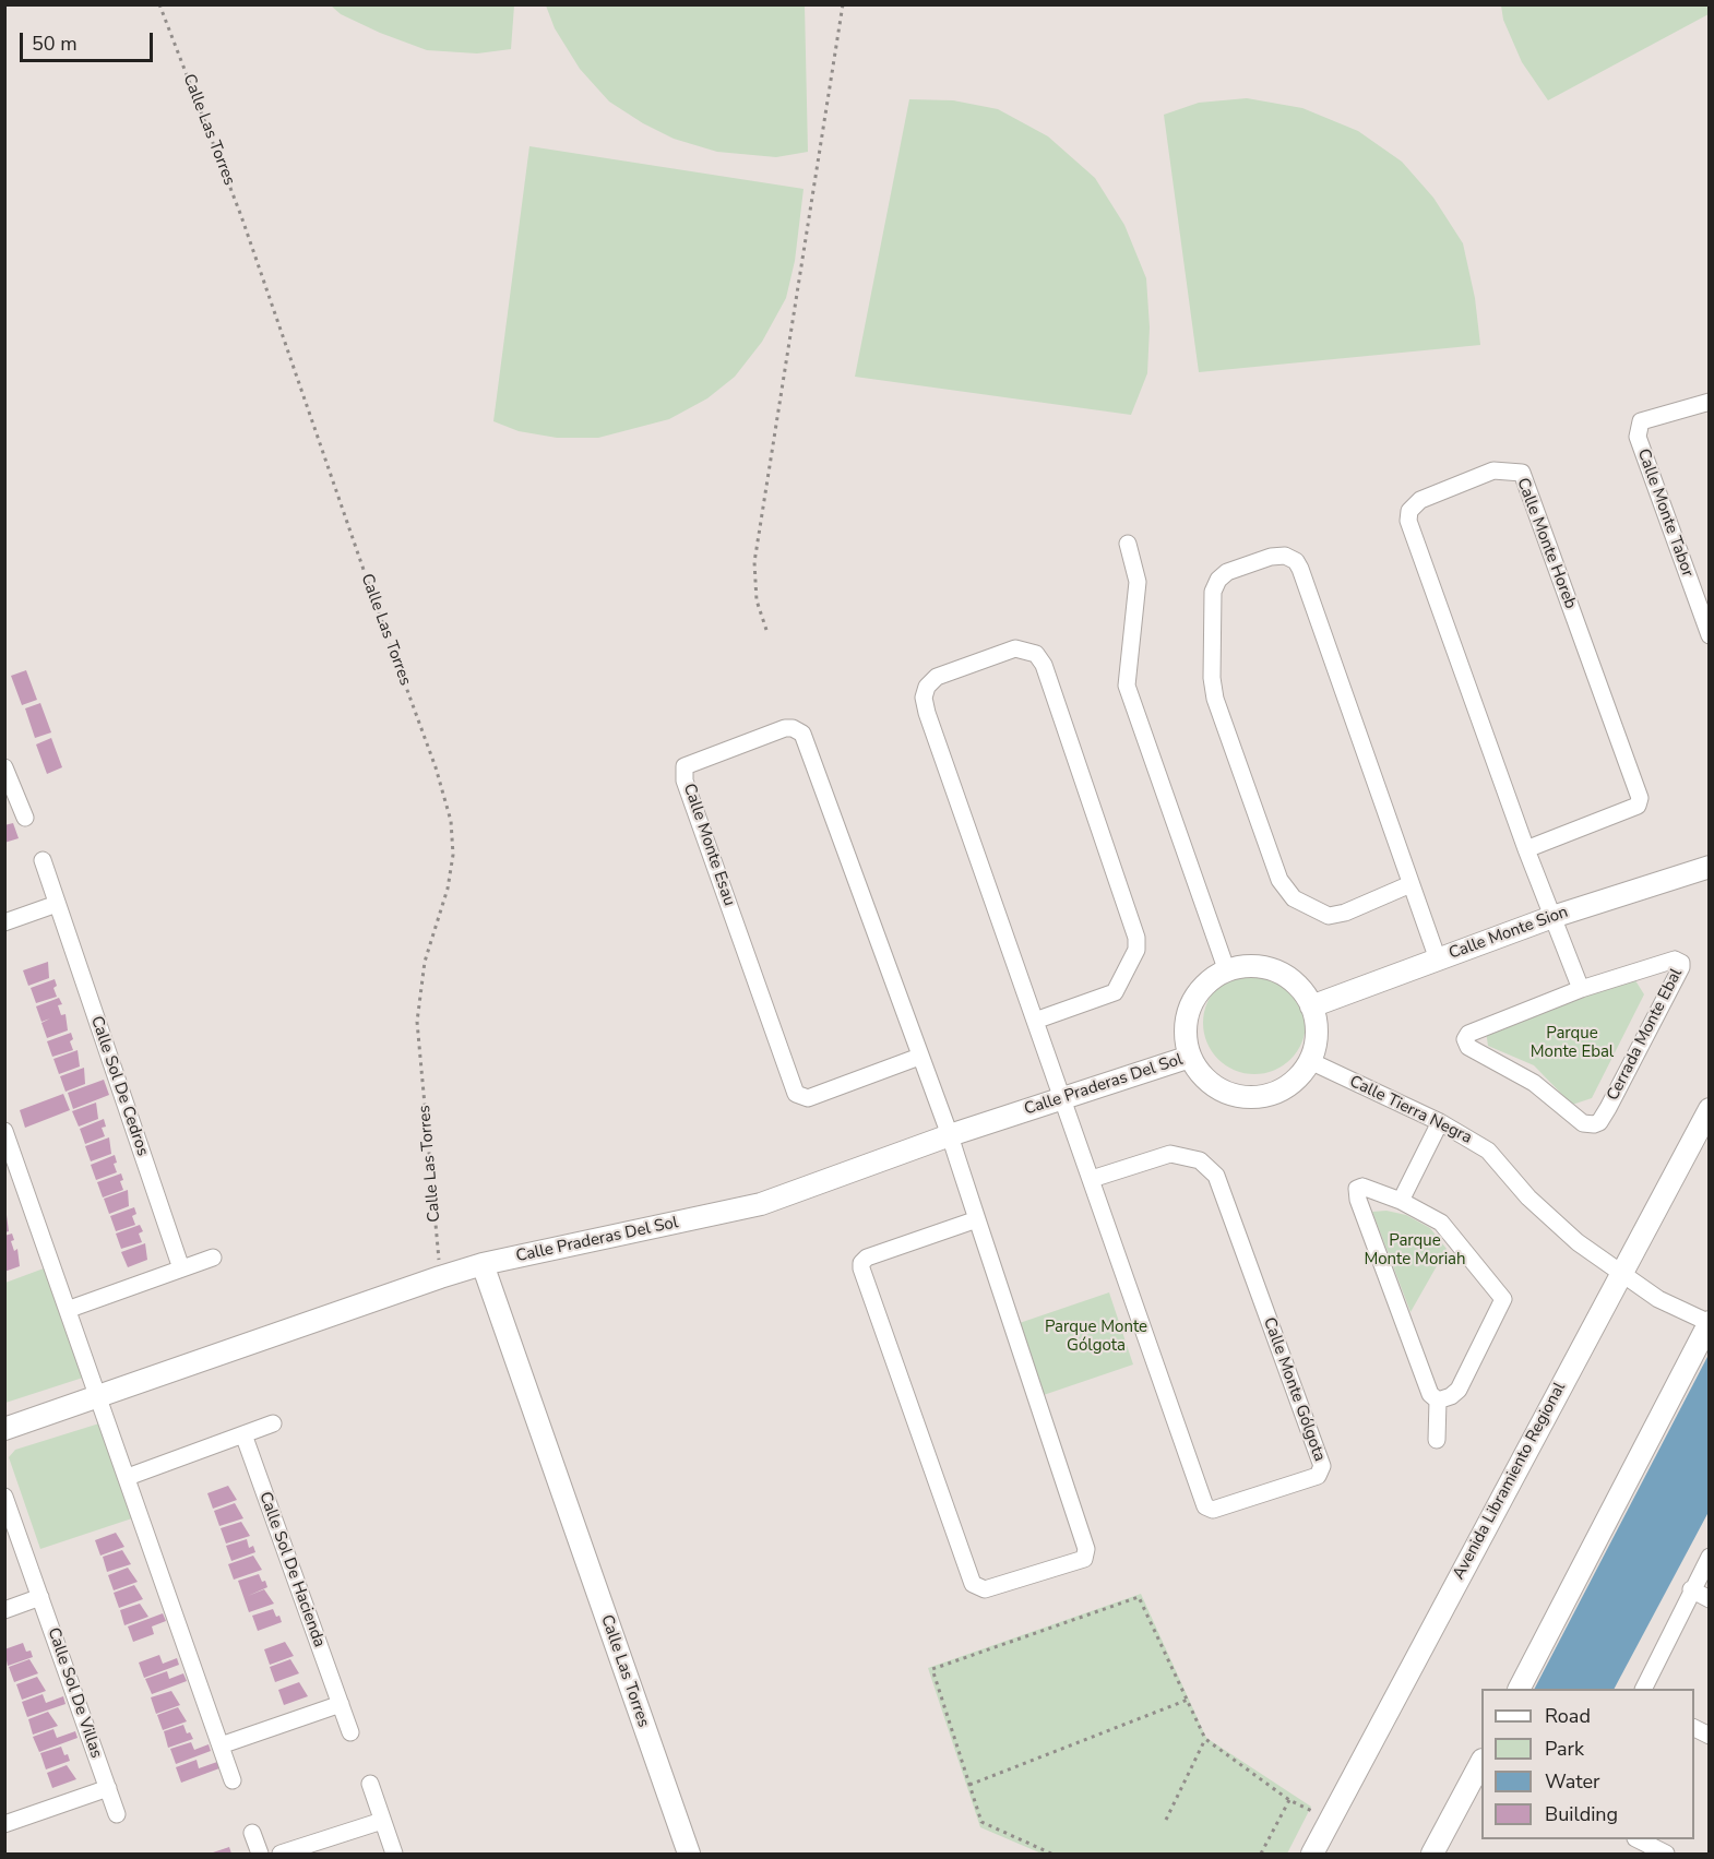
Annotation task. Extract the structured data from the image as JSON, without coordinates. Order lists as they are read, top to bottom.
{
  "streets": {
    "street": [
      "Calle Las Torres",
      "Calle Monte Tabor",
      "Calle Monte Horeb",
      "Calle Monte Esau",
      "Calle Monte Sion",
      "Cerrada Monte Ebal",
      "Calle Praderas Del Sol",
      "Calle Sol De Cedros",
      "Calle Tierra Negra",
      "Calle Monte Gólgota",
      "Avenida Libramiento Regional",
      "Calle Sol De Hacienda",
      "Calle Sol De Villas"
    ]
  },
  "crossings": [
    ["Calle Las Torres", "Calle Praderas Del Sol"],
    ["Calle Monte Horeb", "Calle Monte Sion"],
    ["Calle Monte Horeb", "Cerrada Monte Ebal"],
    ["Calle Monte Esau", "Calle Praderas Del Sol"],
    ["Calle Monte Sion", "Calle Praderas Del Sol"],
    ["Calle Monte Sion", "Calle Tierra Negra"],
    ["Calle Praderas Del Sol", "Calle Tierra Negra"],
    ["Calle Praderas Del Sol", "Calle Monte Gólgota"],
    ["Calle Tierra Negra", "Avenida Libramiento Regional"]
  ],
  "parks": ["Parque Monte Ebal", "Parque Monte Moriah", "Parque Monte Gólgota"],
  "legend": [
    "Road",
    "Park",
    "Water",
    "Building"
  ],
  "scale_bar": "50 m"
}
